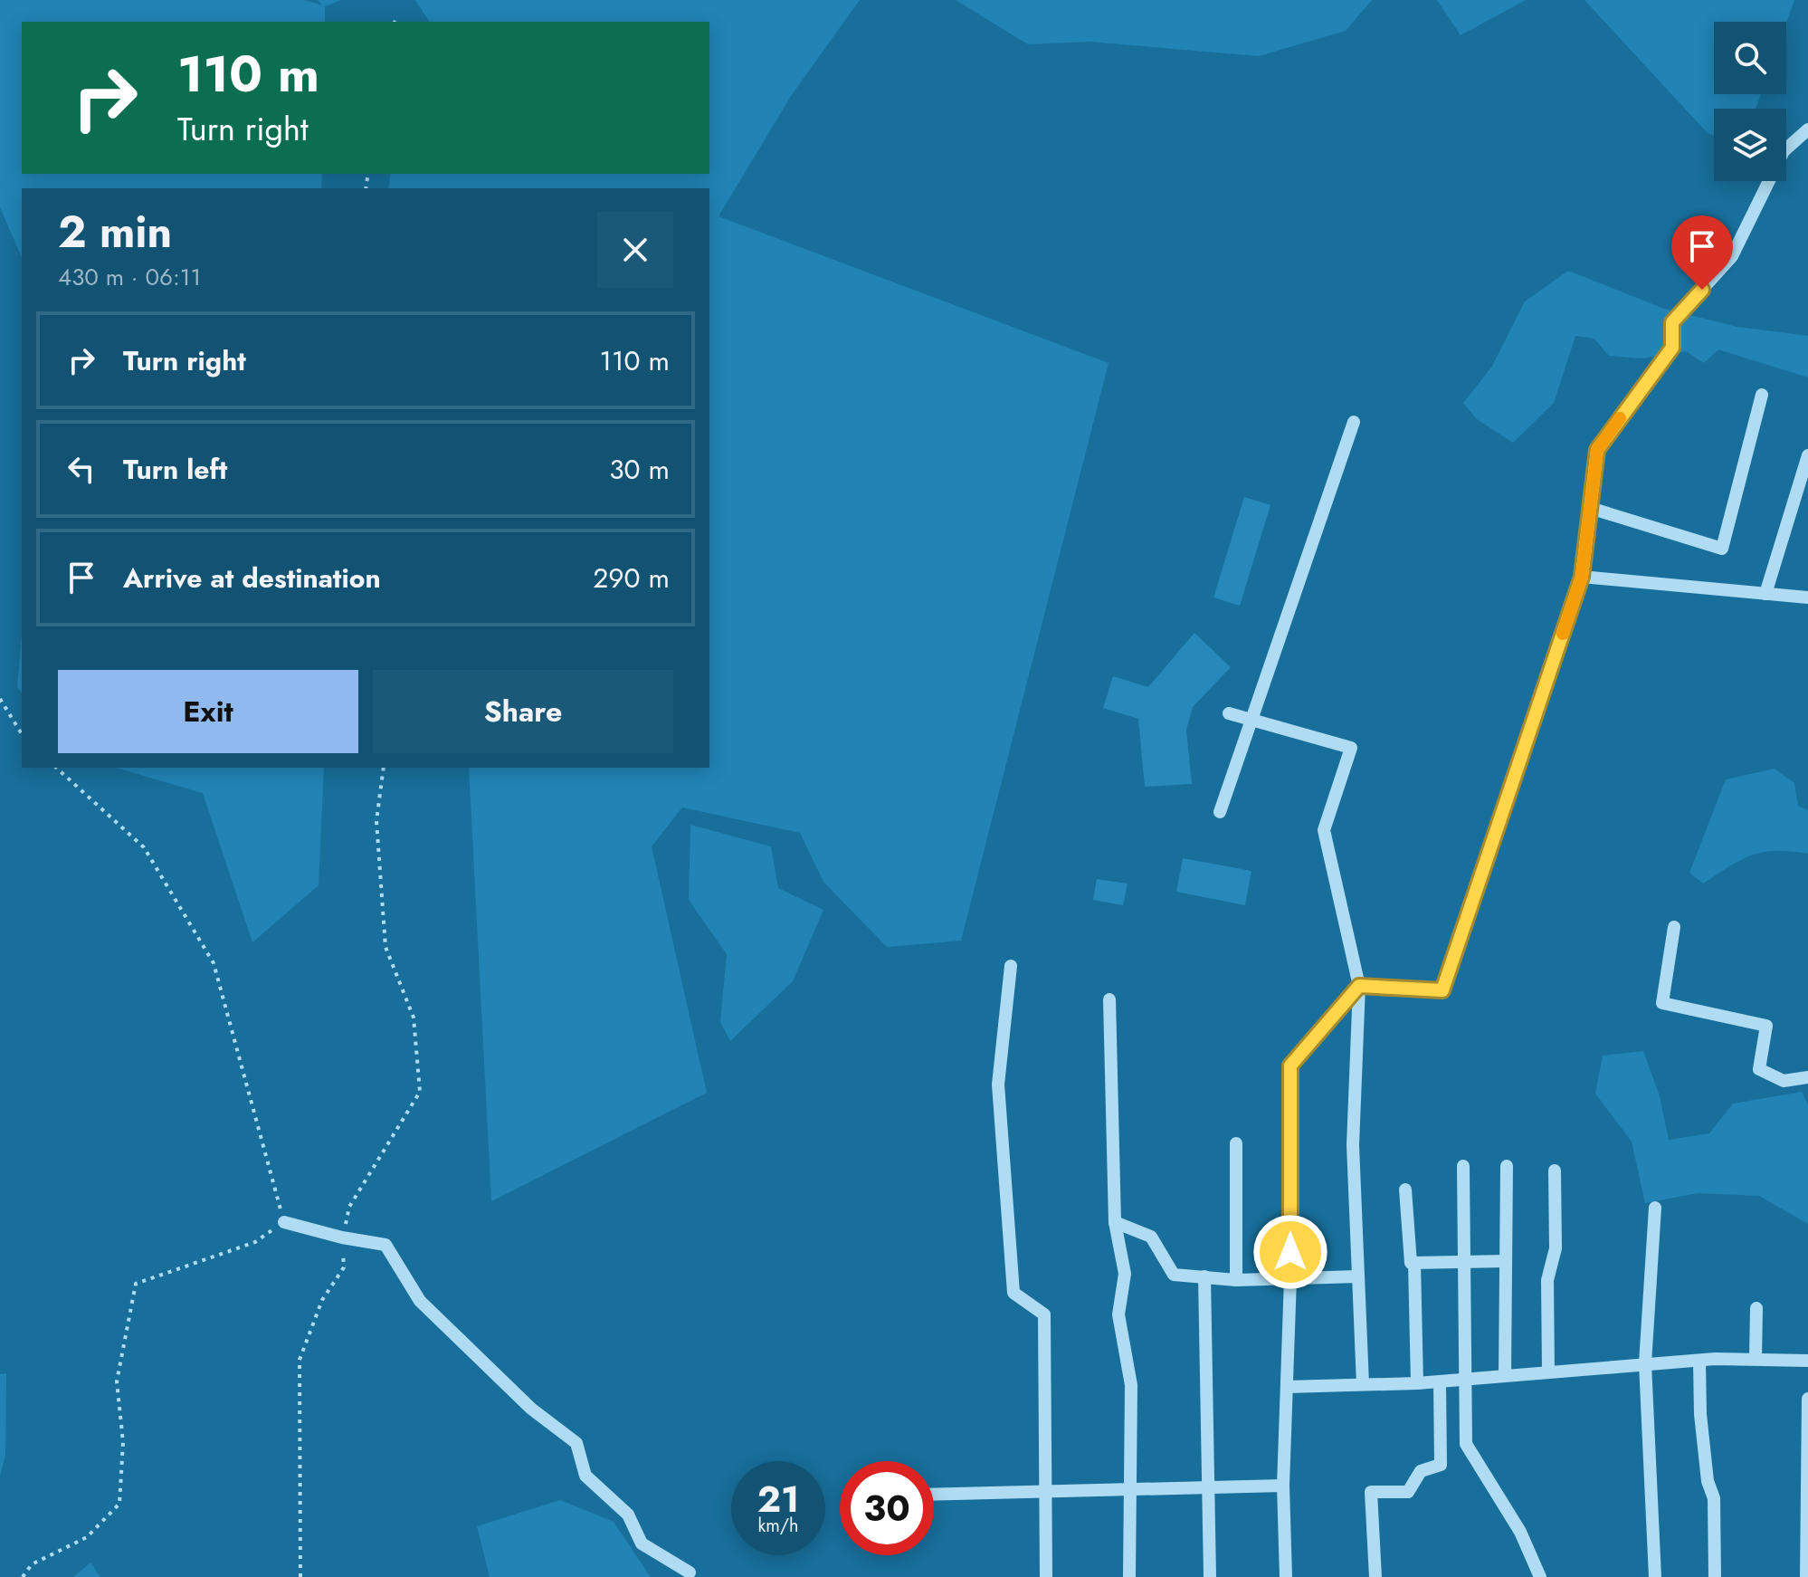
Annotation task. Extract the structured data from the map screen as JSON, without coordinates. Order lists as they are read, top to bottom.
{
  "page": {
    "turn": ["110 m", "Turn right"],
    "heading": ["2 min", "430 m · 06:11"],
    "list": [
      {
        "name": "Turn right",
        "value": "110 m"
      },
      {
        "name": "Turn left",
        "value": "30 m"
      },
      {
        "name": "Arrive at destination",
        "value": "290 m"
      }
    ],
    "buttons": ["Exit", "Share"],
    "speed": "21 km/h",
    "limit": "30"
  }
}
